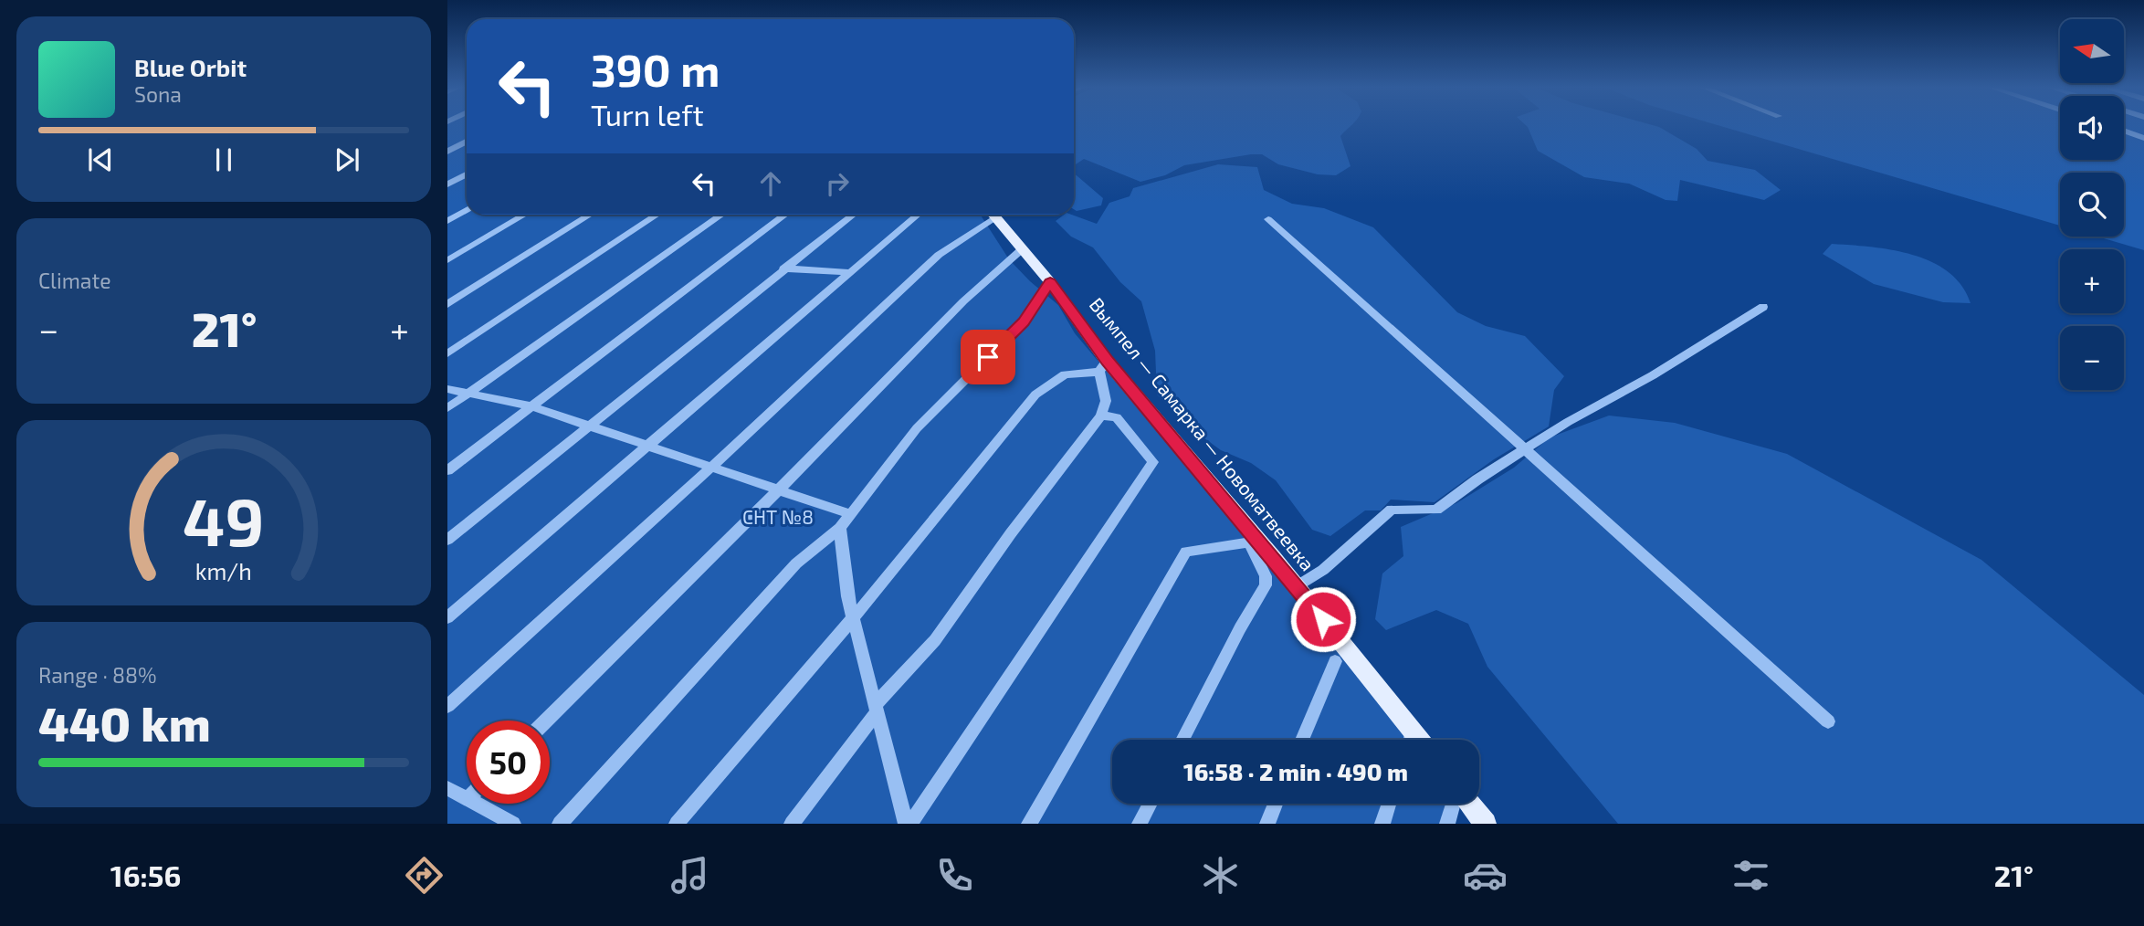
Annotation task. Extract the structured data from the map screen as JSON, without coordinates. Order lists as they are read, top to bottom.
{
  "streets": {
    "main road": ["Вымпел — Самарка — Новоматвеевка"]
  },
  "parks": ["СНТ №8"],
  "north": "left",
  "page": {
    "map_buttons": ["+", "−"],
    "turn": ["390 m", "Turn left"],
    "song": ["Blue Orbit", "Sona"],
    "tile": [
      "Climate",
      ["Range · 88%", "440 km"]
    ],
    "heat": ["−", "21°", "+"],
    "limit": "50",
    "trip": "16:58 · 2 min · 490 m",
    "tabs": ["16:56", "21°"],
    "gauge": ["49", "km/h"]
  }
}
